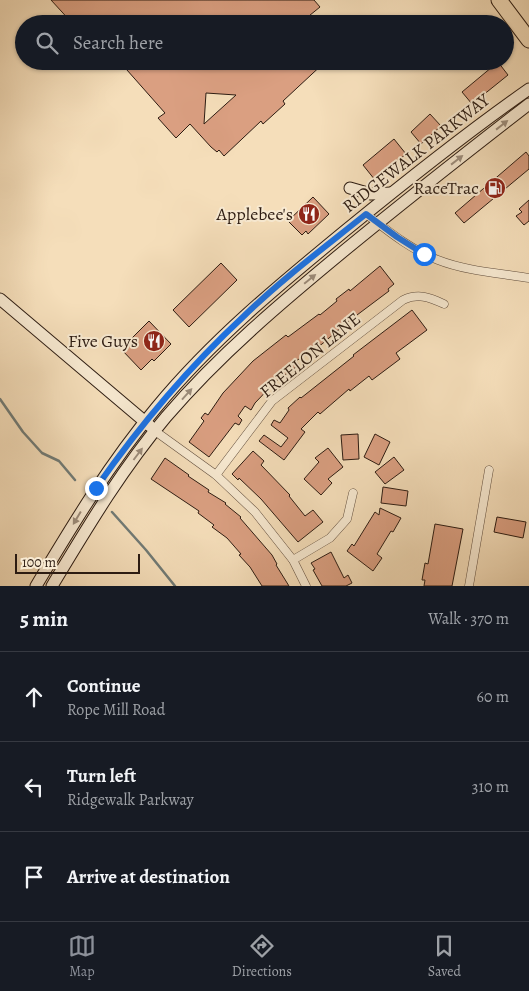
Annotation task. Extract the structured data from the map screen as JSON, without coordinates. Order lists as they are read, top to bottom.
{
  "streets": {
    "main road": ["RIDGEWALK PARKWAY"],
    "street": ["FREELON LANE"]
  },
  "places": {
    "fuel station": ["RaceTrac"],
    "restaurant": ["Applebee's", "Five Guys"]
  },
  "scale_bar": "100 m",
  "page": {
    "search": "Search here",
    "scale": "100 m",
    "heading": ["5 min", "Walk · 370 m"],
    "list": [
      ["Continue", "Rope Mill Road", "60 m"],
      ["Turn left", "Ridgewalk Parkway", "310 m"],
      "Arrive at destination"
    ],
    "nav": ["Map", "Directions", "Saved"]
  }
}
